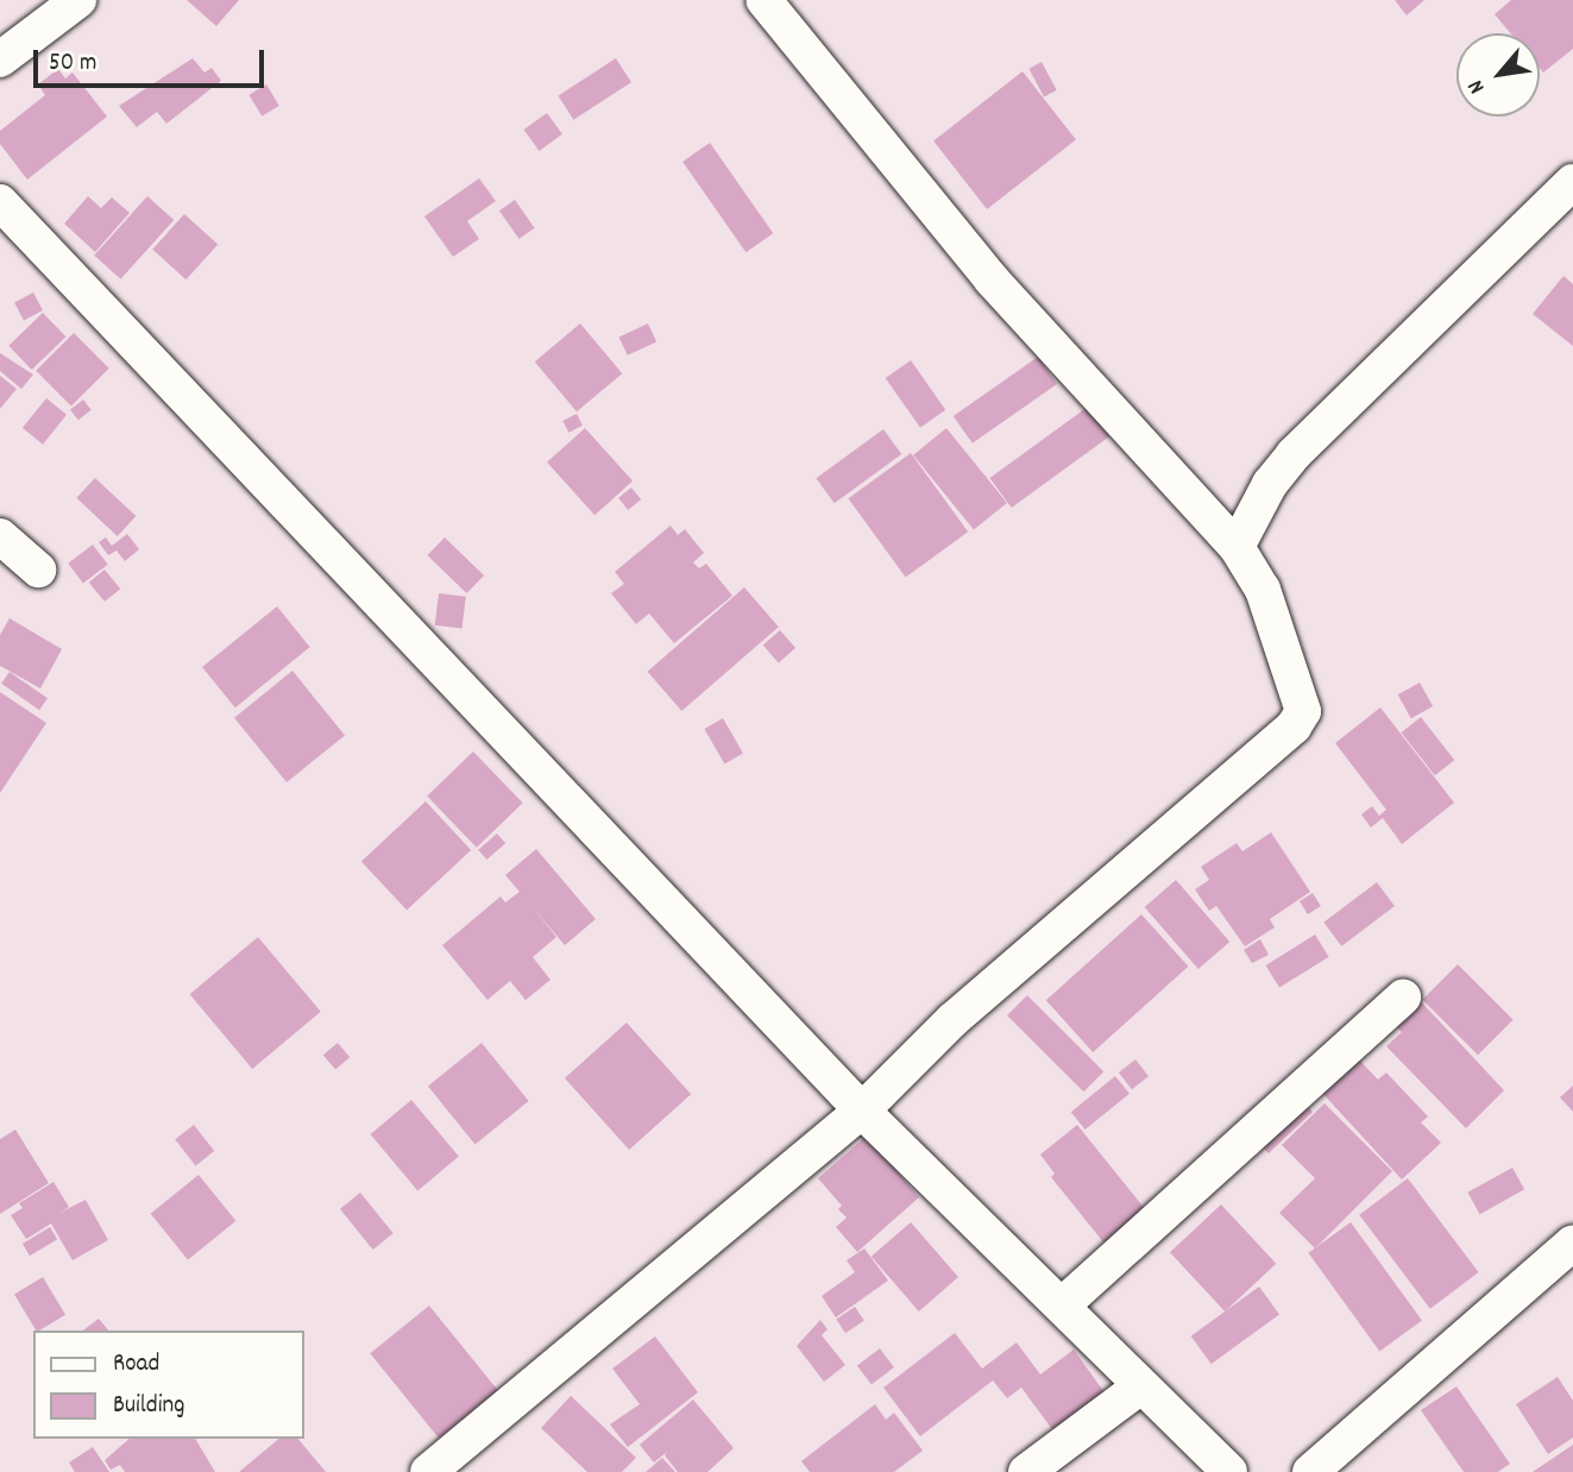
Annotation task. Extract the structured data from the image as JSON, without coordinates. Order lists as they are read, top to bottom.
{
  "legend": ["Road", "Building"],
  "scale_bar": "50 m",
  "north": "bottom left"
}
